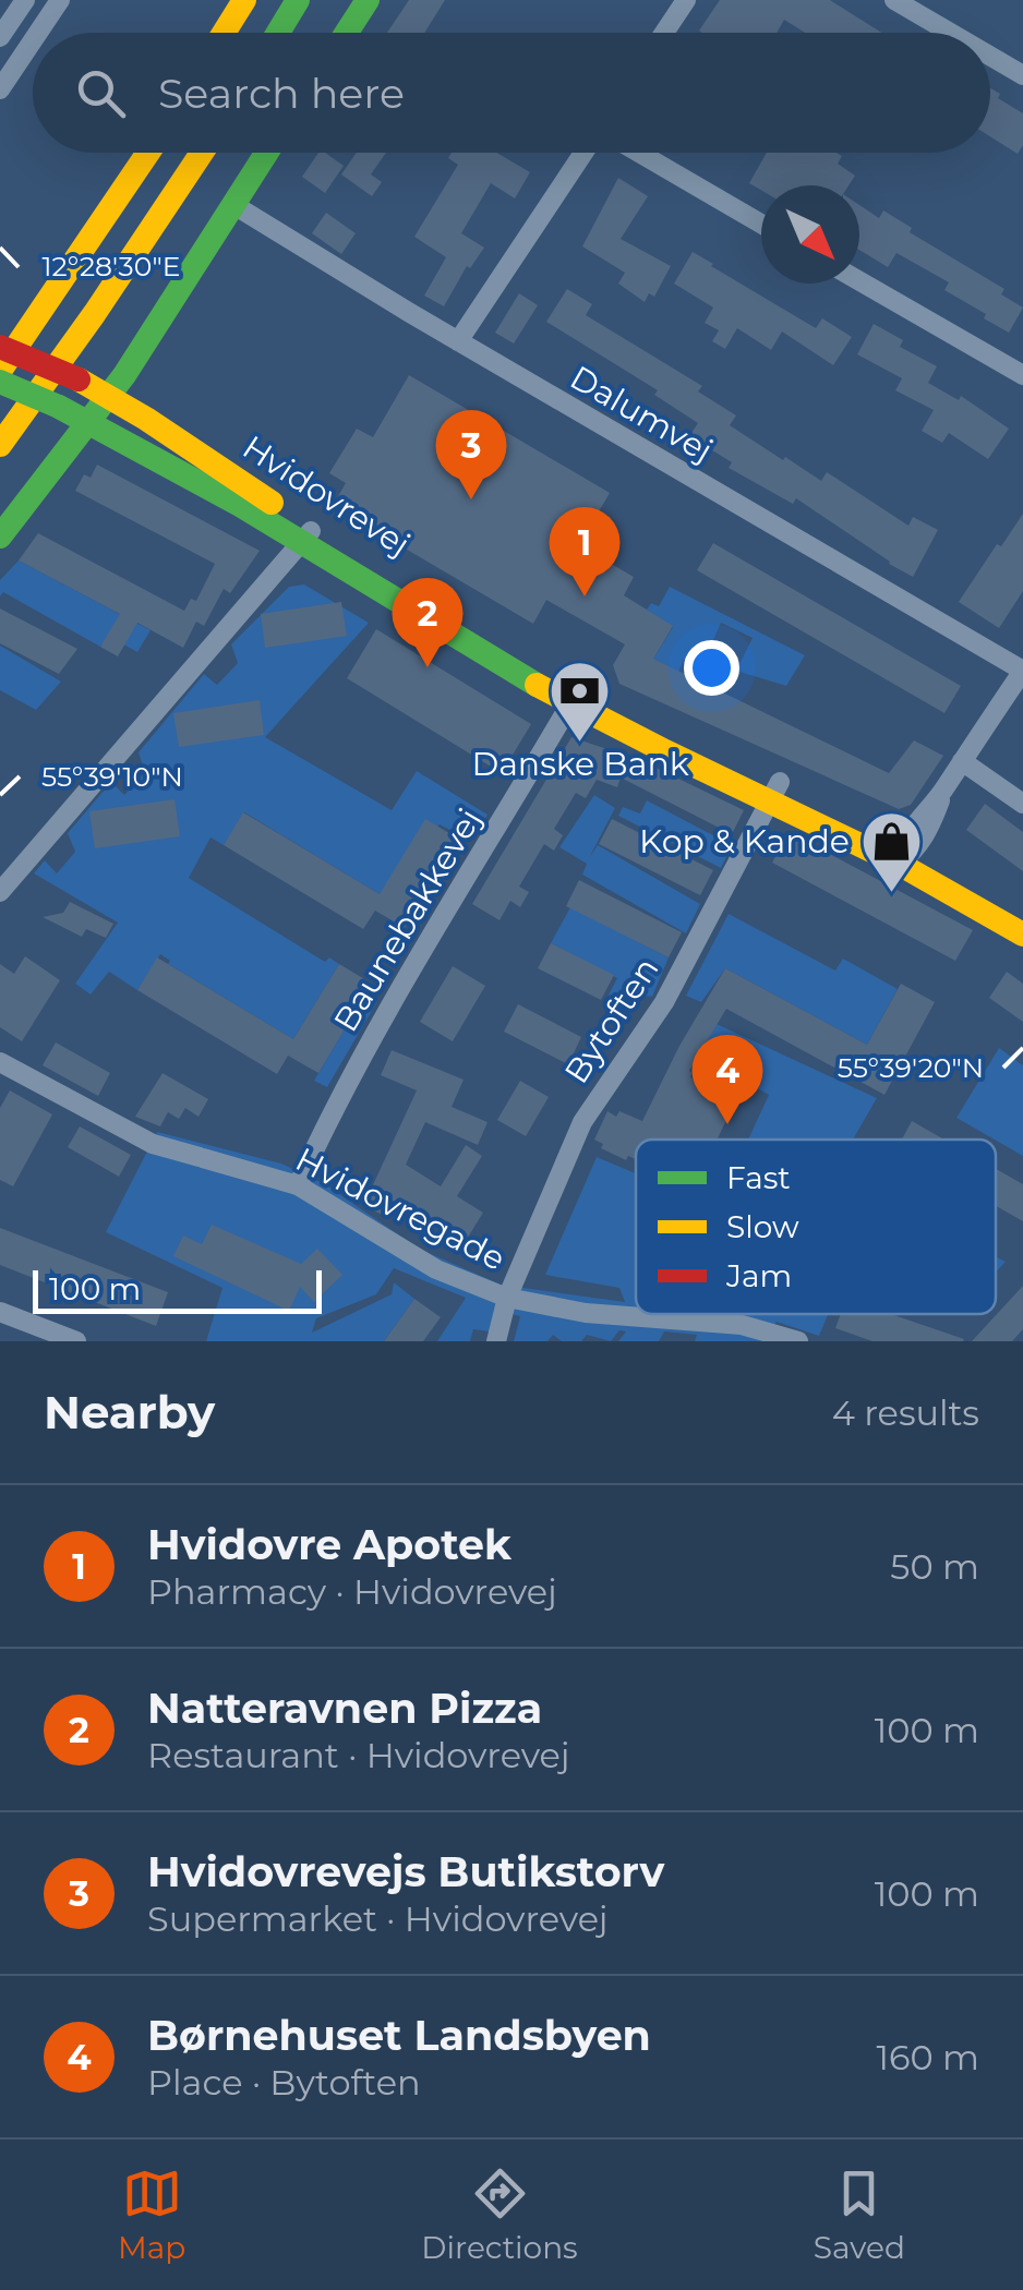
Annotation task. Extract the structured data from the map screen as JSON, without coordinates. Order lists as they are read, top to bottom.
{
  "streets": {
    "main road": ["Hvidovrevej"],
    "street": [
      "Dalumvej",
      "Baunebakkevej",
      "Bytoften",
      "Hvidovregade"
    ]
  },
  "crossings": [
    ["Hvidovrevej", "Baunebakkevej"],
    ["Hvidovrevej", "Bytoften"],
    ["Baunebakkevej", "Hvidovregade"],
    ["Bytoften", "Hvidovregade"]
  ],
  "places": {
    "bank": ["Danske Bank"],
    "shop": ["Kop & Kande"]
  },
  "legend": ["Fast", "Slow", "Jam"],
  "scale_bar": "100 m",
  "north": "bottom right",
  "page": {
    "search": "Search here",
    "pins": [
      "3",
      "1",
      "2",
      "4"
    ],
    "scale": "100 m",
    "heading": ["Nearby", "4 results"],
    "list": [
      {
        "mark": "1",
        "name": "Hvidovre Apotek",
        "note": "Pharmacy · Hvidovrevej",
        "value": "50 m"
      },
      {
        "mark": "2",
        "name": "Natteravnen Pizza",
        "note": "Restaurant · Hvidovrevej",
        "value": "100 m"
      },
      {
        "mark": "3",
        "name": "Hvidovrevejs Butikstorv",
        "note": "Supermarket · Hvidovrevej",
        "value": "100 m"
      },
      {
        "mark": "4",
        "name": "Børnehuset Landsbyen",
        "note": "Place · Bytoften",
        "value": "160 m"
      }
    ],
    "nav": ["Map", "Directions", "Saved"]
  },
  "coordinates": ["12°28'30\"E", "55°39'10\"N", "55°39'20\"N"]
}
